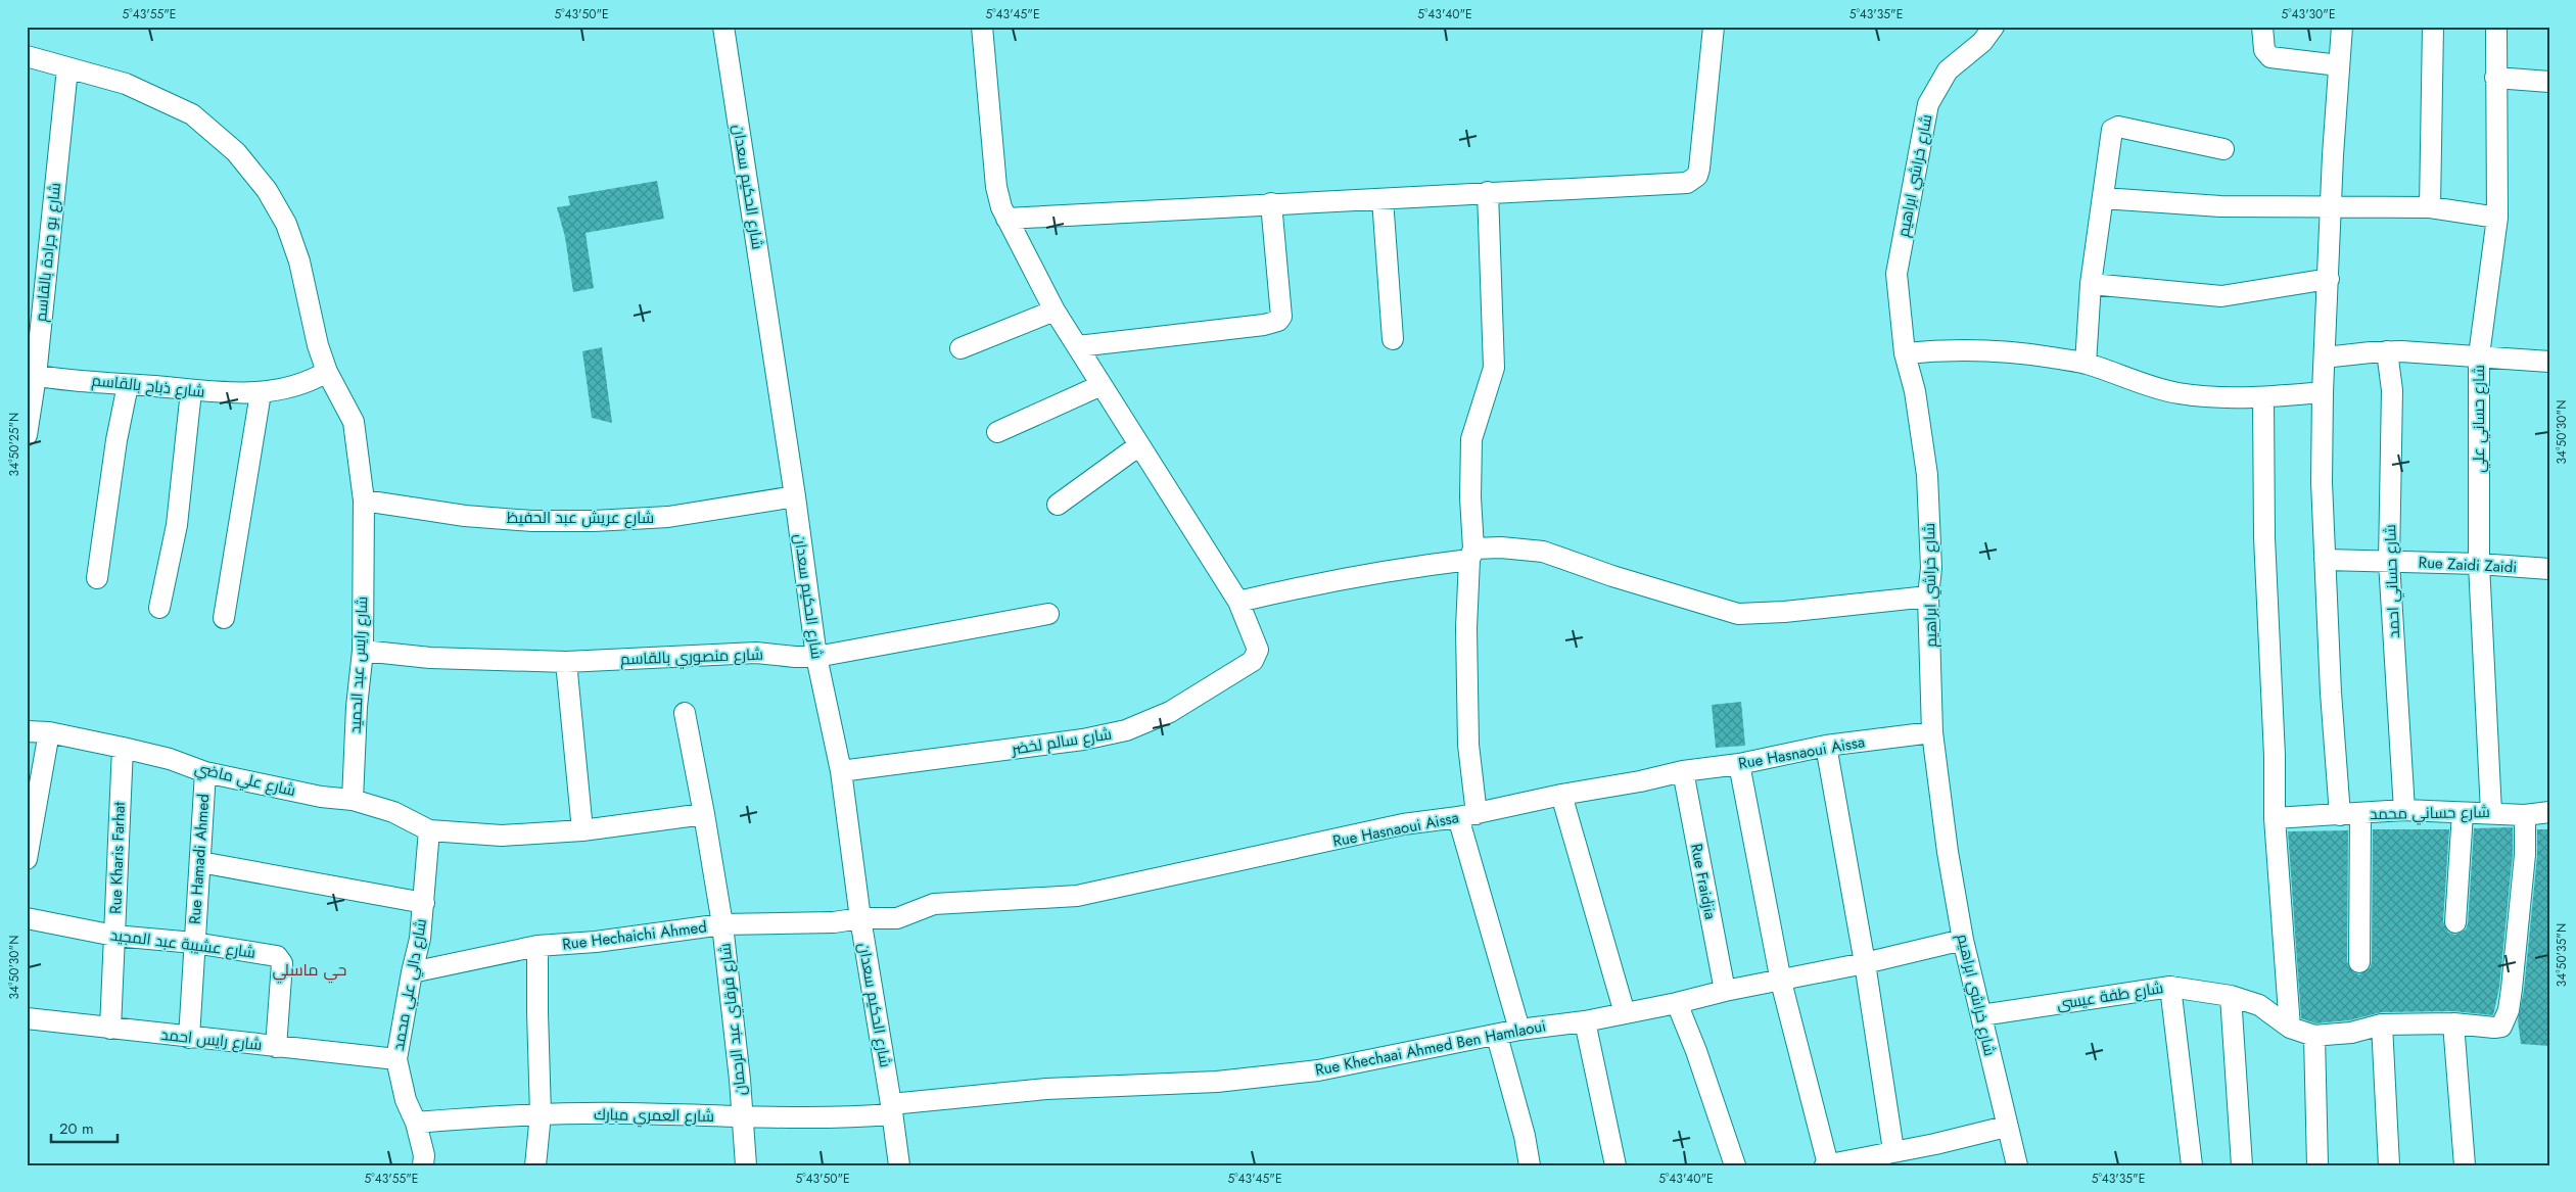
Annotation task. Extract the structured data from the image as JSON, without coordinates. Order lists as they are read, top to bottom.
{
  "streets": {
    "street": [
      "شارع خراشي ابراهيم",
      "شارع الحكيم سعدان",
      "شارع بو جرادة بالقاسم",
      "شارع ذباح بالقاسم",
      "شارع حساني علي",
      "شارع عريش عبد الحفيظ",
      "Rue Zaidi Zaidi",
      "شارع حساني احمد",
      "شارع منصوري بالقاسم",
      "شارع رايس عبد الحميد",
      "شارع سالم لخضر",
      "Rue Hasnaoui Aissa",
      "شارع علي ماضي",
      "شارع حساني محمد",
      "Rue Kharis Farhat",
      "Rue Hamadi Ahmed",
      "Rue Fraidjia",
      "Rue Hechaichi Ahmed",
      "شارع عشيبة عبد المجيد",
      "شارع دالي علي محمد",
      "شارع طفة عيسى",
      "شارع قرقاي عبد الرحمان",
      "شارع رايس احمد",
      "Rue Khechaai Ahmed Ben Hamlaoui",
      "شارع العمري مبارك"
    ]
  },
  "crossings": [
    ["شارع خراشي ابراهيم", "Rue Hasnaoui Aissa"],
    ["شارع خراشي ابراهيم", "شارع طفة عيسى"],
    ["شارع خراشي ابراهيم", "Rue Khechaai Ahmed Ben Hamlaoui"],
    ["شارع الحكيم سعدان", "شارع عريش عبد الحفيظ"],
    ["شارع الحكيم سعدان", "شارع منصوري بالقاسم"],
    ["شارع الحكيم سعدان", "شارع سالم لخضر"],
    ["شارع الحكيم سعدان", "Rue Hasnaoui Aissa"],
    ["شارع الحكيم سعدان", "Rue Hechaichi Ahmed"],
    ["شارع الحكيم سعدان", "Rue Khechaai Ahmed Ben Hamlaoui"],
    ["شارع الحكيم سعدان", "شارع العمري مبارك"],
    ["شارع بو جرادة بالقاسم", "شارع ذباح بالقاسم"],
    ["شارع بو جرادة بالقاسم", "شارع رايس عبد الحميد"],
    ["شارع ذباح بالقاسم", "شارع رايس عبد الحميد"],
    ["شارع حساني علي", "Rue Zaidi Zaidi"],
    ["شارع حساني علي", "شارع حساني محمد"],
    ["شارع عريش عبد الحفيظ", "شارع رايس عبد الحميد"],
    ["Rue Zaidi Zaidi", "شارع حساني احمد"],
    ["شارع حساني احمد", "شارع حساني محمد"],
    ["شارع منصوري بالقاسم", "شارع رايس عبد الحميد"],
    ["شارع رايس عبد الحميد", "شارع علي ماضي"],
    ["Rue Hasnaoui Aissa", "Rue Fraidjia"],
    ["Rue Hasnaoui Aissa", "Rue Hechaichi Ahmed"],
    ["شارع علي ماضي", "Rue Kharis Farhat"],
    ["شارع علي ماضي", "Rue Hamadi Ahmed"],
    ["شارع علي ماضي", "شارع دالي علي محمد"],
    ["Rue Kharis Farhat", "شارع عشيبة عبد المجيد"],
    ["Rue Kharis Farhat", "شارع رايس احمد"],
    ["Rue Hamadi Ahmed", "شارع عشيبة عبد المجيد"],
    ["Rue Hamadi Ahmed", "شارع رايس احمد"],
    ["Rue Fraidjia", "Rue Khechaai Ahmed Ben Hamlaoui"],
    ["Rue Hechaichi Ahmed", "شارع دالي علي محمد"],
    ["Rue Hechaichi Ahmed", "شارع قرقاي عبد الرحمان"],
    ["شارع عشيبة عبد المجيد", "شارع رايس احمد"],
    ["شارع دالي علي محمد", "شارع رايس احمد"],
    ["شارع دالي علي محمد", "شارع العمري مبارك"],
    ["شارع قرقاي عبد الرحمان", "شارع العمري مبارك"],
    ["Rue Khechaai Ahmed Ben Hamlaoui", "شارع العمري مبارك"]
  ],
  "districts": ["حي ماسلي"],
  "scale_bar": "20 m",
  "coordinates": [
    "5°43'55\"E",
    "5°43'50\"E",
    "5°43'45\"E",
    "5°43'40\"E",
    "5°43'35\"E",
    "5°43'30\"E",
    "34°50'30\"N",
    "34°50'25\"N",
    "34°50'35\"N"
  ]
}
